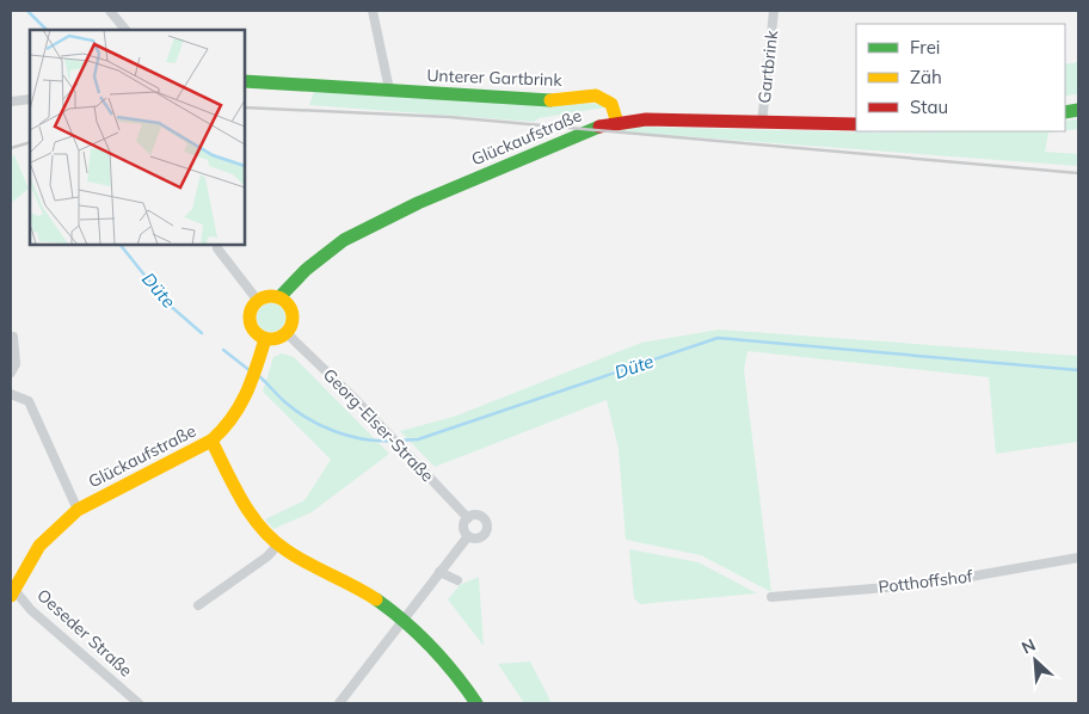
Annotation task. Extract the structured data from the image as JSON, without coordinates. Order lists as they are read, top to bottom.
{
  "streets": {
    "main road": ["Unterer Gartbrink", "Glückaufstraße"],
    "street": [
      "Gartbrink",
      "Georg-Elser-Straße",
      "Potthoffshof",
      "Oeseder Straße"
    ]
  },
  "crossings": [
    ["Gartbrink", "Glückaufstraße"],
    ["Unterer Gartbrink", "Glückaufstraße"],
    ["Glückaufstraße", "Georg-Elser-Straße"],
    ["Glückaufstraße", "Oeseder Straße"]
  ],
  "water": ["Düte"],
  "legend": ["Frei", "Zäh", "Stau"],
  "north": "top left"
}
